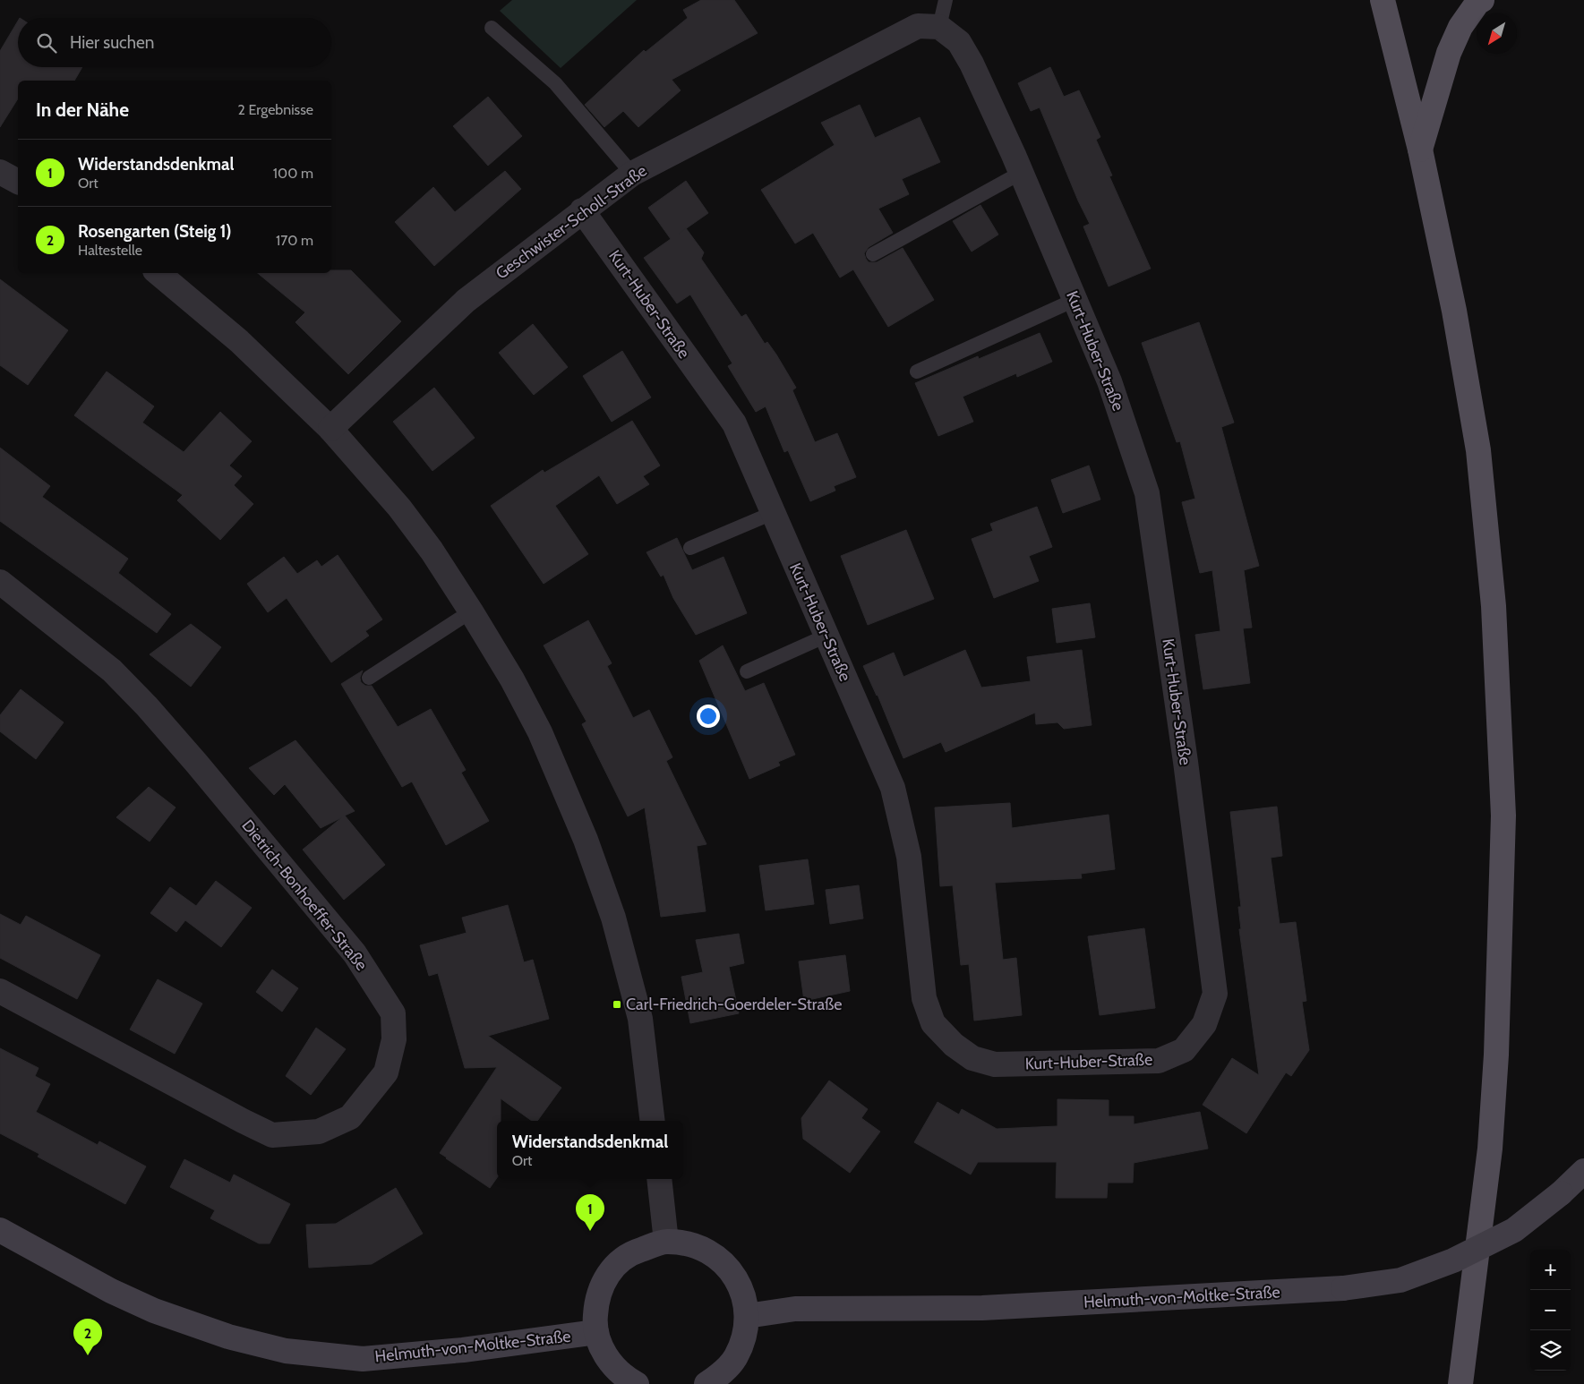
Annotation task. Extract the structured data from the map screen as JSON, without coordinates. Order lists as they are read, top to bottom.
{
  "streets": {
    "street": [
      "Geschwister-Scholl-Straße",
      "Kurt-Huber-Straße",
      "Dietrich-Bonhoeffer-Straße",
      "Helmuth-von-Moltke-Straße"
    ]
  },
  "crossings": [
    ["Geschwister-Scholl-Straße", "Kurt-Huber-Straße"]
  ],
  "places": {
    "transit": ["Carl-Friedrich-Goerdeler-Straße"]
  },
  "north": "bottom left",
  "page": {
    "search": "Hier suchen",
    "heading": ["In der Nähe", "2 Ergebnisse"],
    "list": [
      {
        "mark": "1",
        "name": "Widerstandsdenkmal",
        "note": "Ort",
        "value": "100 m"
      },
      {
        "mark": "2",
        "name": "Rosengarten (Steig 1)",
        "note": "Haltestelle",
        "value": "170 m"
      }
    ],
    "popup": ["Widerstandsdenkmal", "Ort"],
    "pins": ["1", "2"],
    "map_buttons": ["+", "−"]
  }
}
